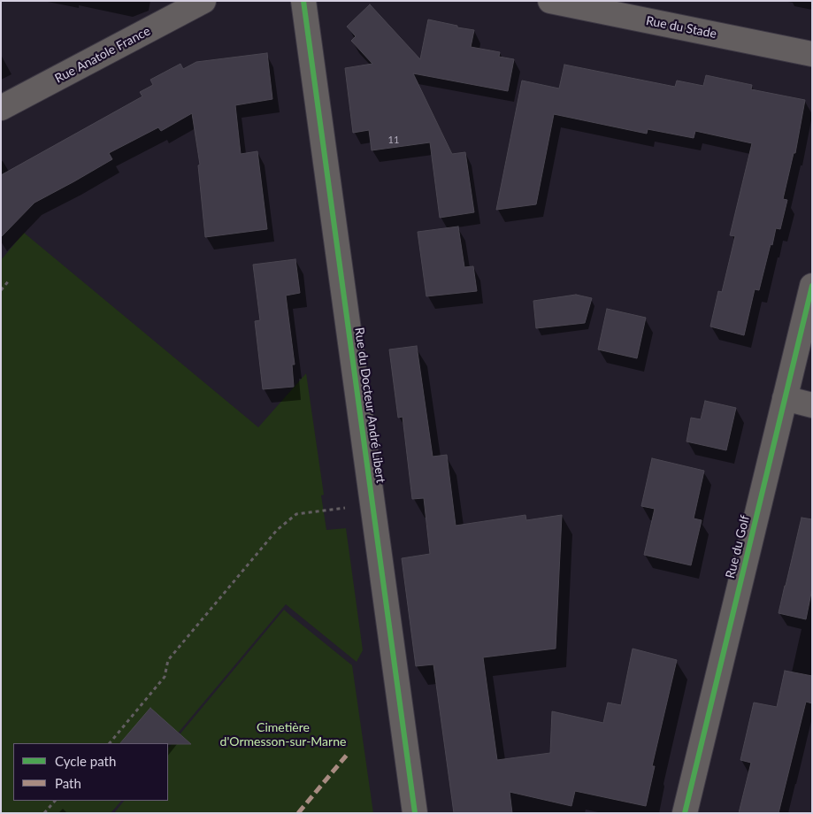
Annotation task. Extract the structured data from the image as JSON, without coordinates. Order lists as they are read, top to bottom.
{
  "streets": {
    "street": [
      "Rue du Stade",
      "Rue Anatole France",
      "Rue du Docteur André Libert",
      "Rue du Golf"
    ]
  },
  "parks": ["Cimetière d'Ormesson-sur-Marne"],
  "house_numbers": ["11"],
  "legend": ["Cycle path", "Path"]
}
